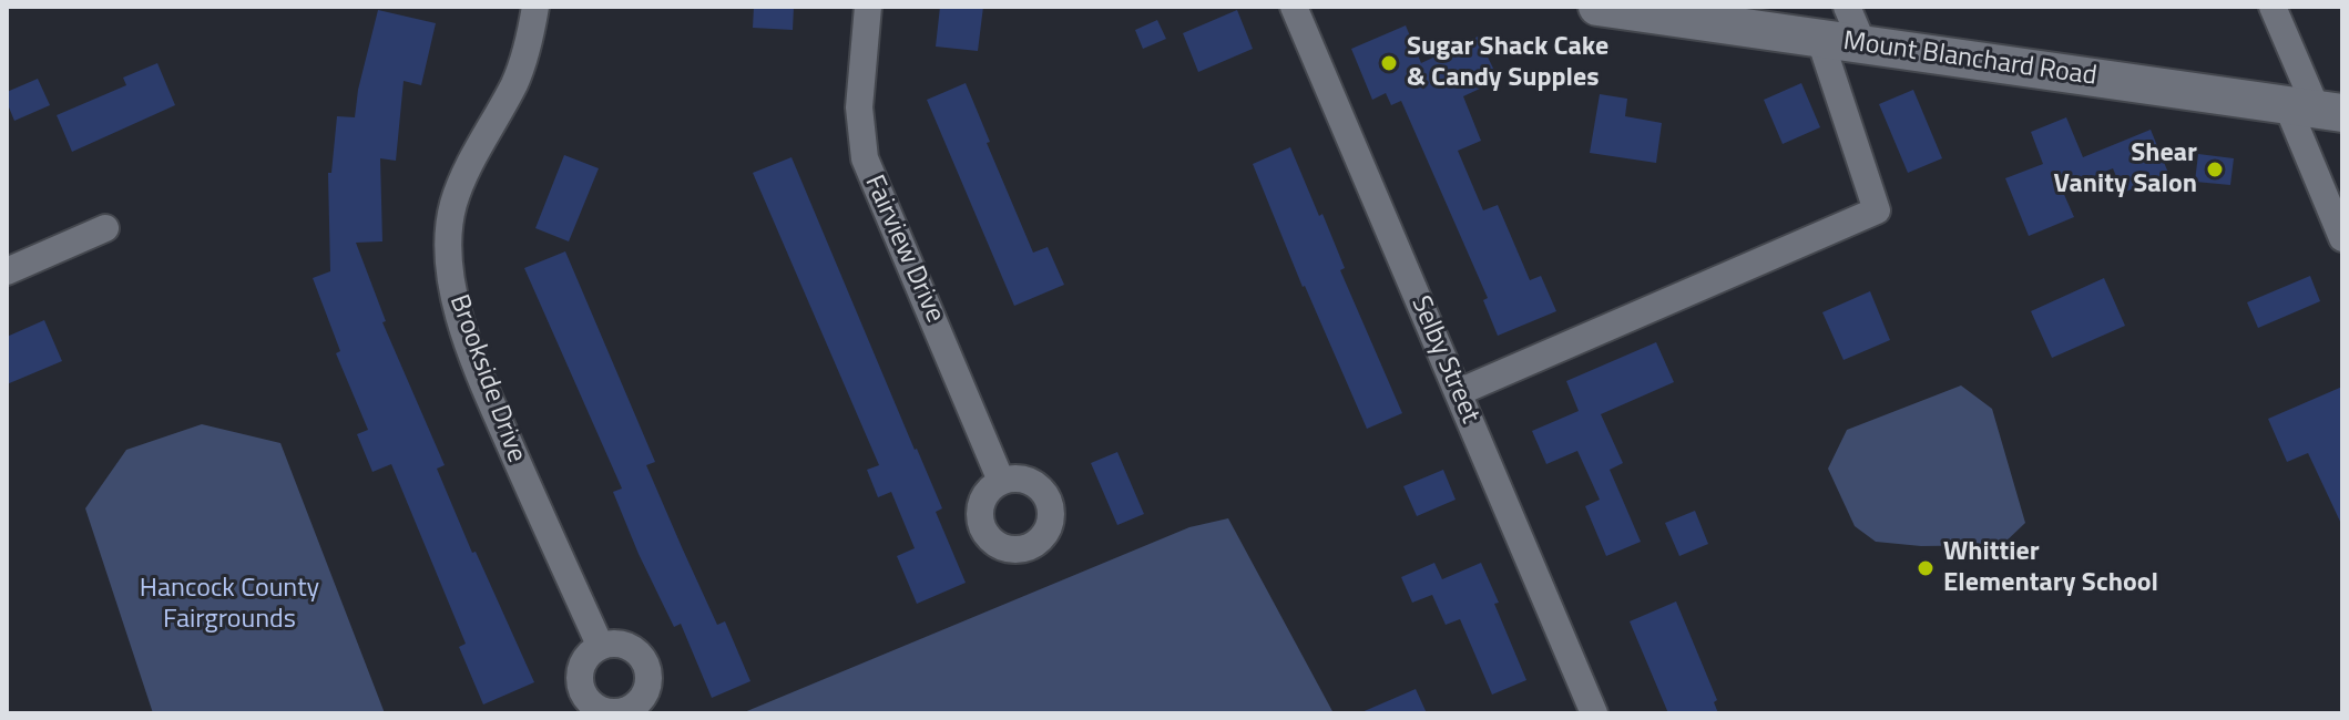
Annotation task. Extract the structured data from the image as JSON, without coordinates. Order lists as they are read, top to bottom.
{
  "streets": {
    "main road": ["Mount Blanchard Road"],
    "street": ["Fairview Drive", "Selby Street", "Brookside Drive"]
  },
  "parks": ["Hancock County Fairgrounds"],
  "places": ["Sugar Shack Cake & Candy Supples", "Shear Vanity Salon", "Whittier Elementary School"]
}
